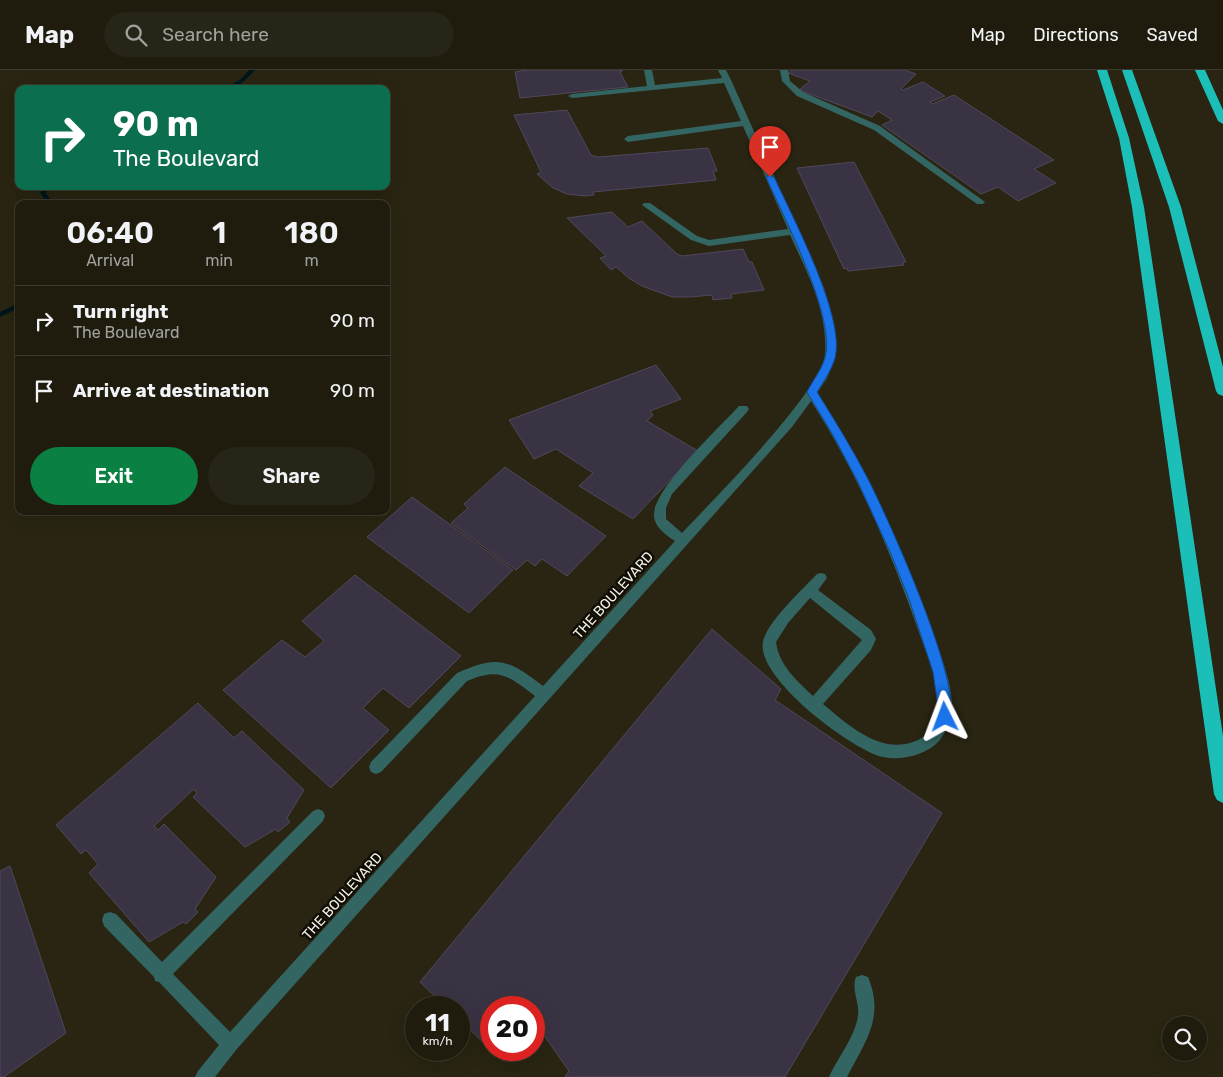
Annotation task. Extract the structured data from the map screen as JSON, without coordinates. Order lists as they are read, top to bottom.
{
  "streets": {
    "lane": ["THE BOULEVARD"]
  },
  "page": {
    "header": "Map",
    "search": "Search here",
    "nav": ["Map", "Directions", "Saved"],
    "turn": ["90 m", "The Boulevard"],
    "eta": [
      "06:40",
      "Arrival",
      "1",
      "min",
      "180",
      "m"
    ],
    "list": [
      {
        "name": "Turn right",
        "note": "The Boulevard",
        "value": "90 m"
      },
      {
        "name": "Arrive at destination",
        "value": "90 m"
      }
    ],
    "buttons": ["Exit", "Share"],
    "speed": "11 km/h",
    "limit": "20"
  }
}
